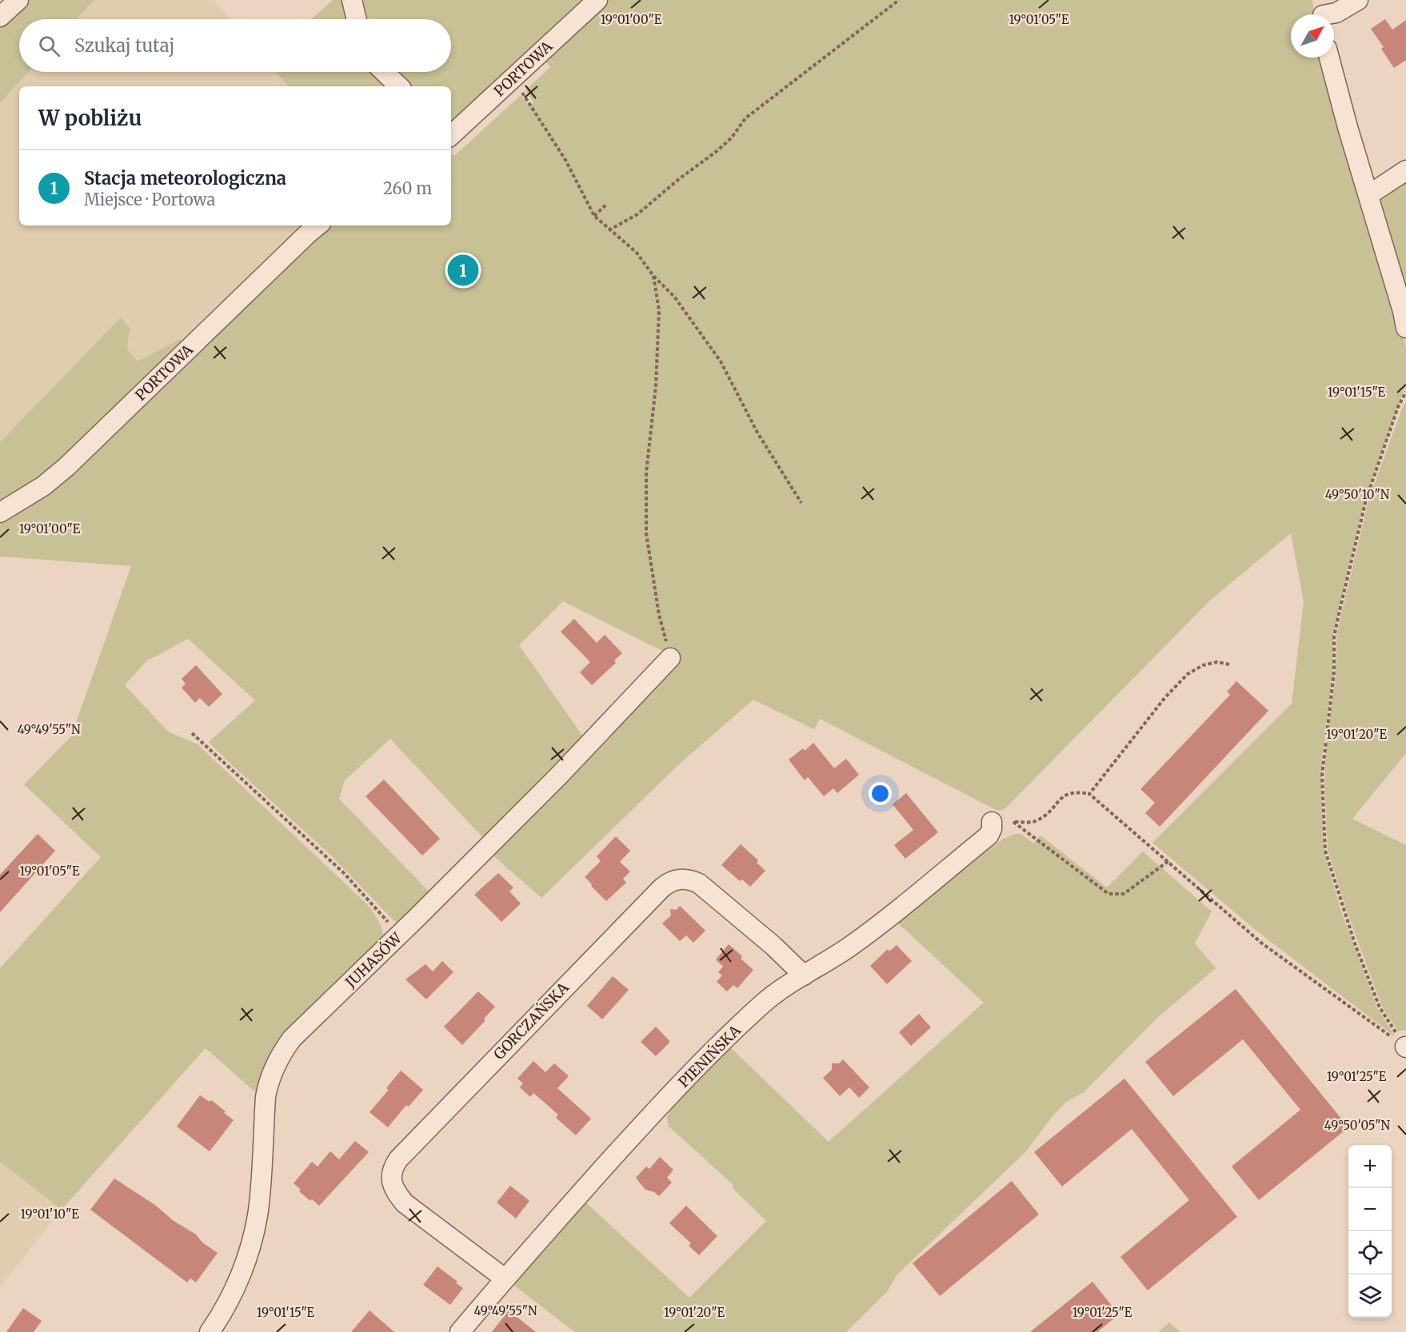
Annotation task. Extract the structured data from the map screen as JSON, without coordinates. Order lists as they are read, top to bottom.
{
  "streets": {
    "street": [
      "PORTOWA",
      "JUHASÓW",
      "GORCZAŃSKA",
      "PIENIŃSKA"
    ]
  },
  "crossings": [
    ["GORCZAŃSKA", "PIENIŃSKA"]
  ],
  "north": "top right",
  "page": {
    "search": "Szukaj tutaj",
    "heading": "W pobliżu",
    "list": [
      {
        "mark": "1",
        "name": "Stacja meteorologiczna",
        "note": "Miejsce · Portowa",
        "value": "260 m"
      }
    ],
    "pins": "1",
    "map_buttons": ["+", "−"]
  },
  "coordinates": [
    "19°01'00\"E",
    "19°01'05\"E",
    "19°01'15\"E",
    "49°50'10\"N",
    "49°49'55\"N",
    "19°01'20\"E",
    "19°01'25\"E",
    "49°50'05\"N",
    "19°01'10\"E"
  ]
}
